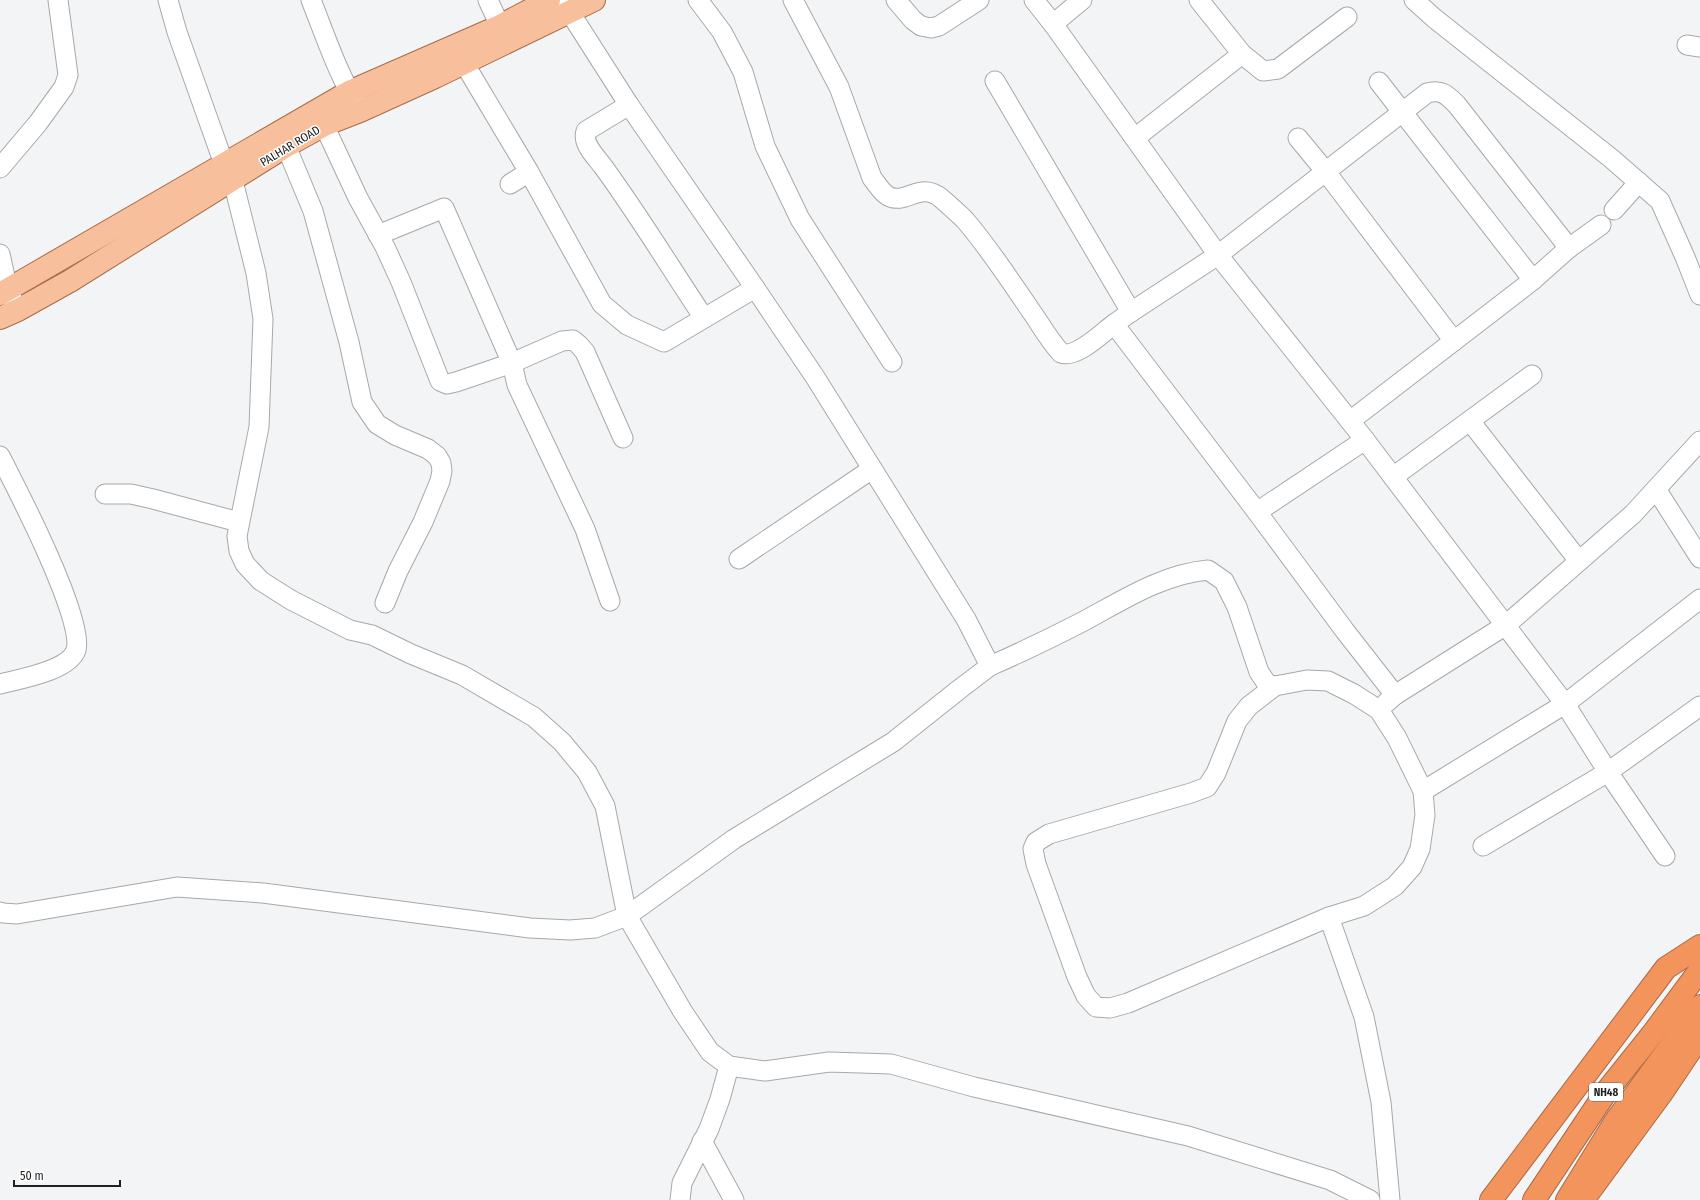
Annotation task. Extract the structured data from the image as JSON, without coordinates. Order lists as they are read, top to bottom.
{
  "streets": {
    "highway": ["NH48"],
    "main road": ["PALHAR ROAD"]
  },
  "scale_bar": "50 m"
}
